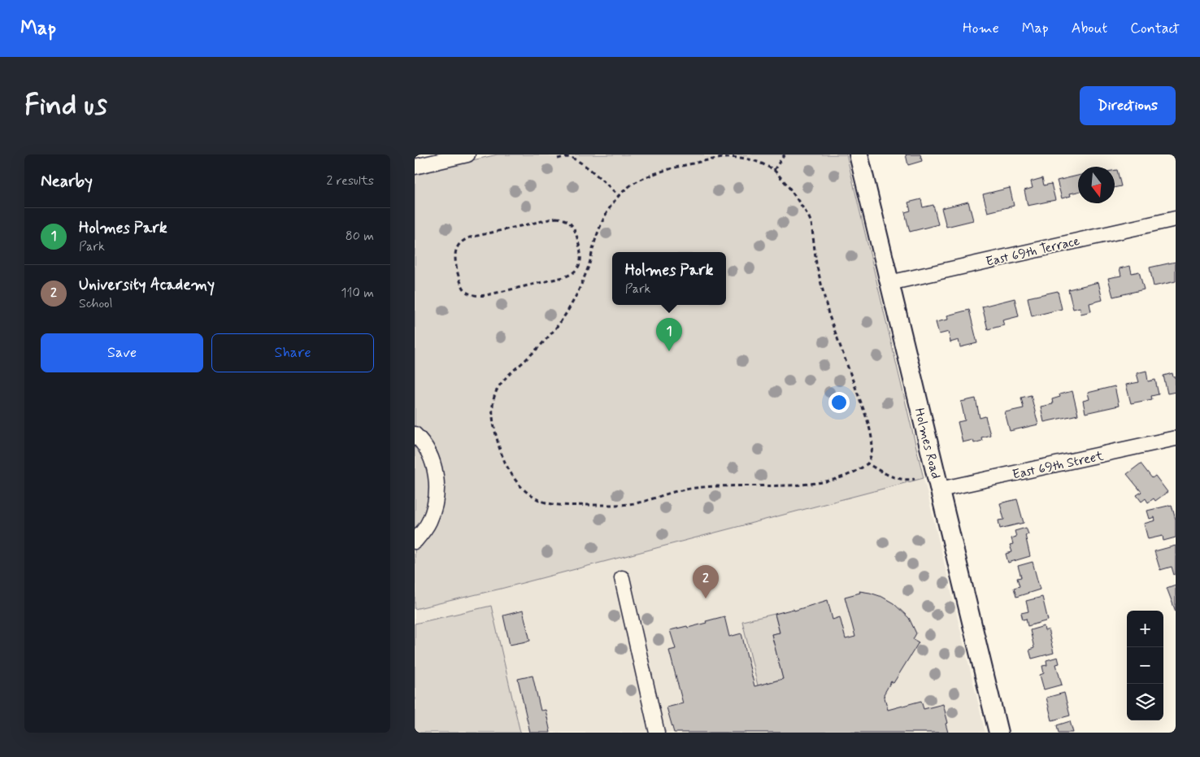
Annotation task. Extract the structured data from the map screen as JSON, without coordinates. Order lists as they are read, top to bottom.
{
  "streets": {
    "main road": ["Holmes Road"],
    "street": ["East 69th Terrace", "East 69th Street"]
  },
  "crossings": [
    ["East 69th Terrace", "Holmes Road"],
    ["Holmes Road", "East 69th Street"]
  ],
  "north": "bottom",
  "page": {
    "header": "Map",
    "nav": [
      "Home",
      "Map",
      "About",
      "Contact"
    ],
    "buttons": [
      "Directions",
      ["Save", "Share"]
    ],
    "title": "Find us",
    "heading": ["Nearby", "2 results"],
    "list": [
      {
        "mark": "1",
        "name": "Holmes Park",
        "note": "Park",
        "value": "80 m"
      },
      {
        "mark": "2",
        "name": "University Academy",
        "note": "School",
        "value": "110 m"
      }
    ],
    "popup": ["Holmes Park", "Park"],
    "pins": ["1", "2"],
    "map_buttons": ["+", "−"]
  }
}
